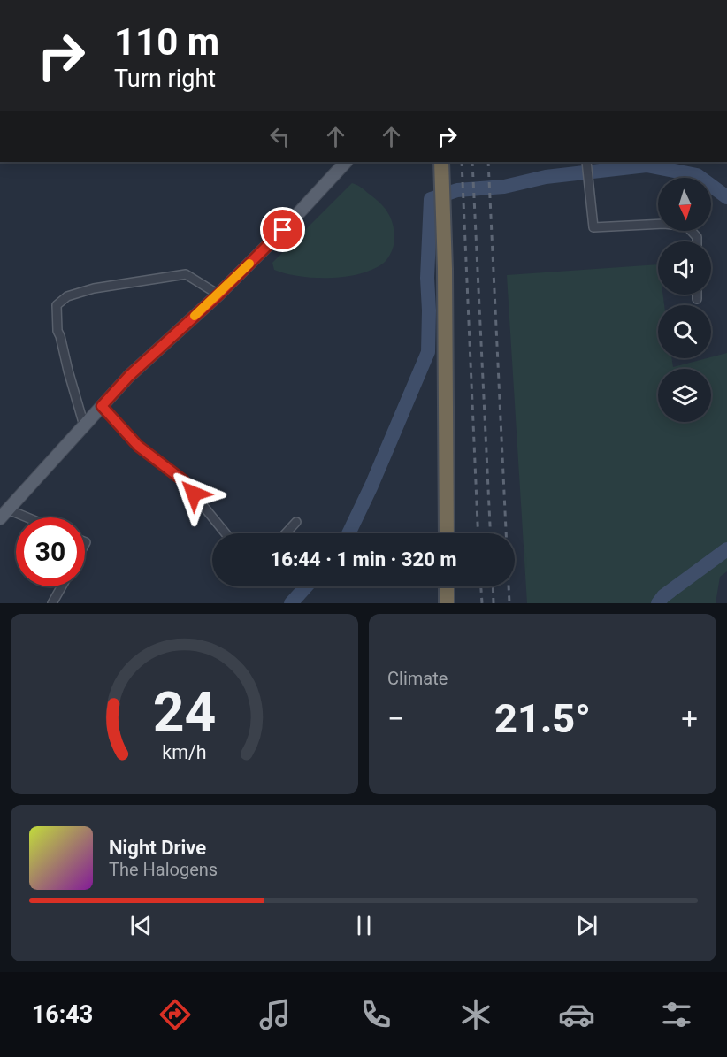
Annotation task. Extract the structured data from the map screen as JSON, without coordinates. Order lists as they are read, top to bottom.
{
  "north": "bottom",
  "page": {
    "turn": ["110 m", "Turn right"],
    "limit": "30",
    "trip": "16:44 · 1 min · 320 m",
    "tile": "Climate",
    "heat": ["−", "21.5°", "+"],
    "song": ["Night Drive", "The Halogens"],
    "tabs": "16:43",
    "gauge": ["24", "km/h"]
  }
}
